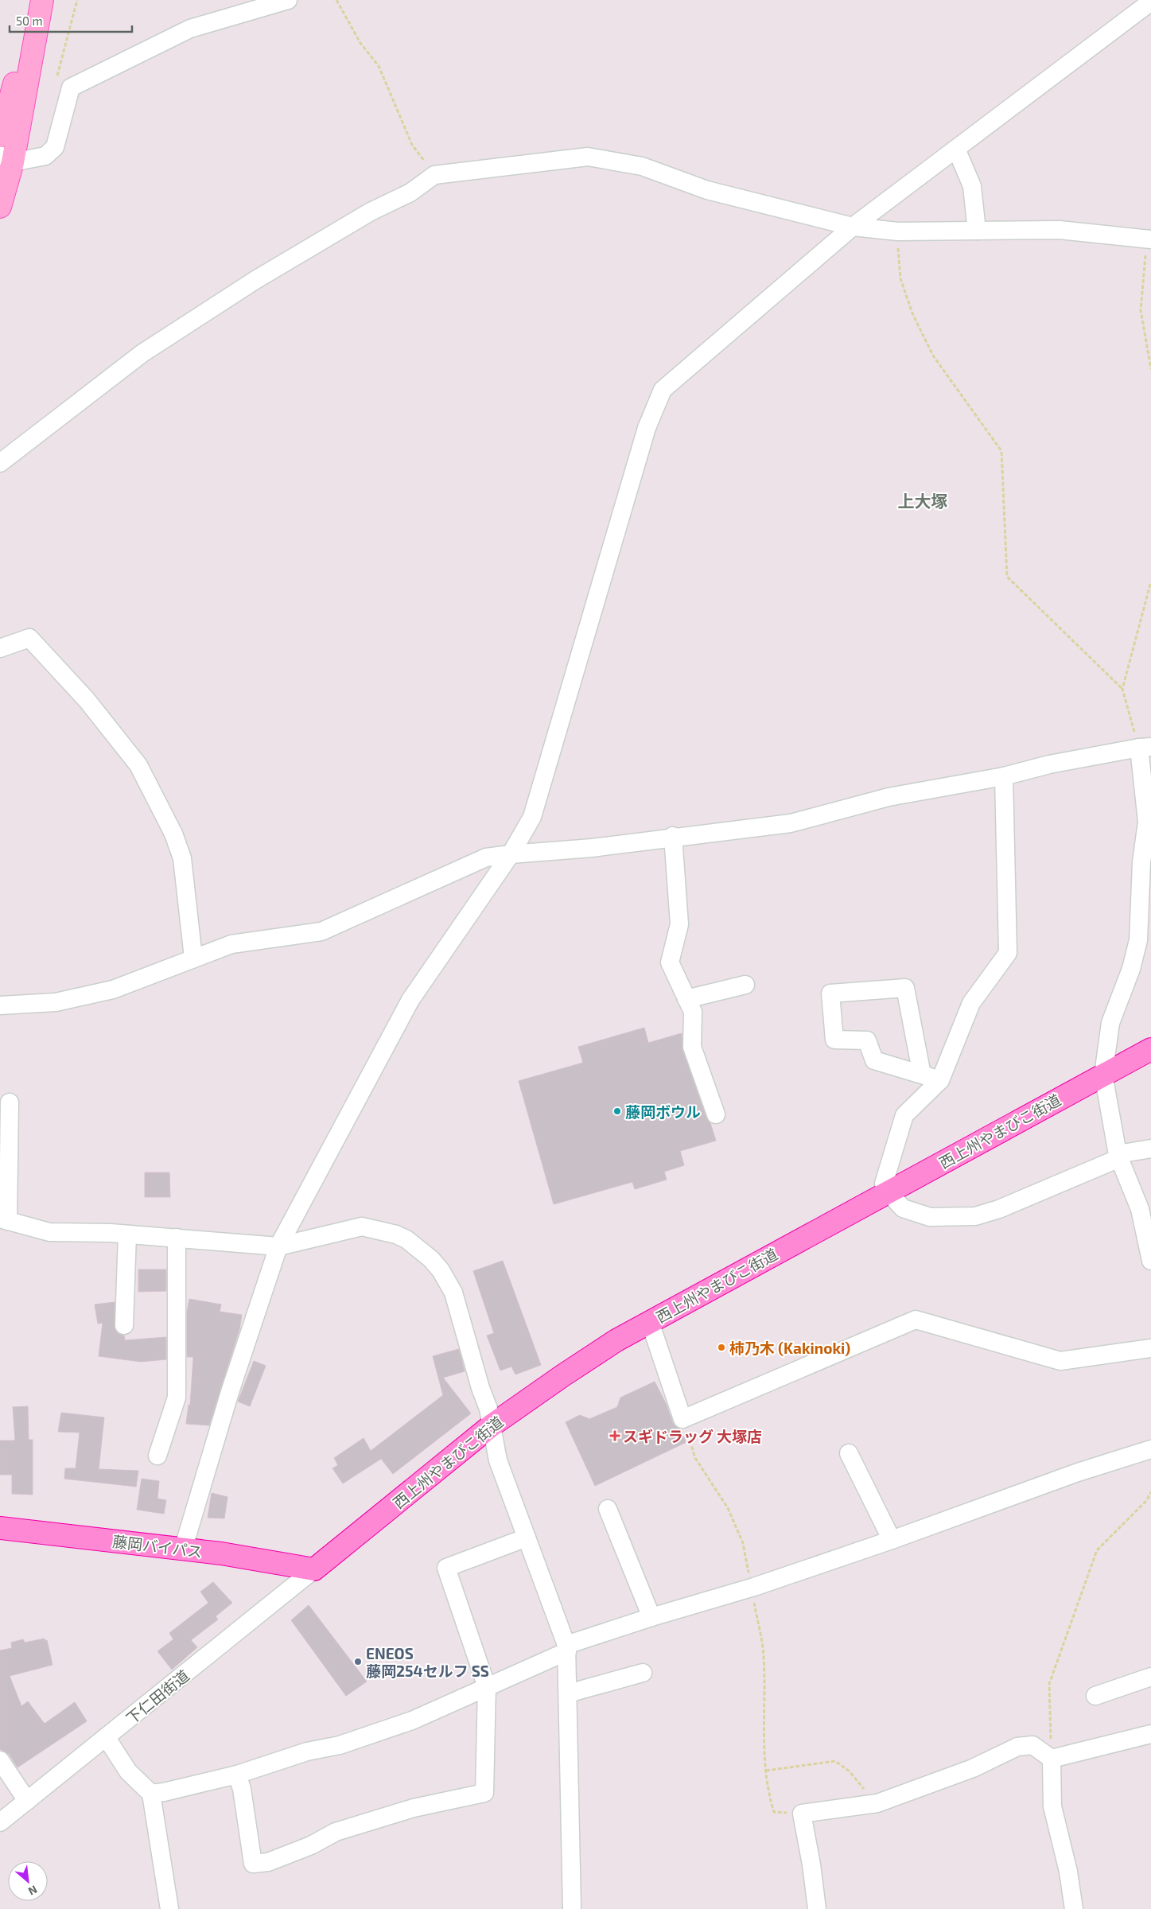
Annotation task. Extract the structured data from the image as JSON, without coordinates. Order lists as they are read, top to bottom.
{
  "streets": {
    "highway": ["西上州やまびこ街道", "藤岡バイパス"],
    "street": ["下仁田街道"]
  },
  "crossings": [
    ["西上州やまびこ街道", "藤岡バイパス"],
    ["西上州やまびこ街道", "下仁田街道"],
    ["藤岡バイパス", "下仁田街道"]
  ],
  "districts": ["上大塚"],
  "places": {
    "other": ["藤岡ボウル", "柿乃木 (Kakinoki)", "ENEOS 藤岡254セルフ SS"],
    "health": ["スギドラッグ 大塚店"]
  },
  "scale_bar": "50 m",
  "north": "bottom right"
}
